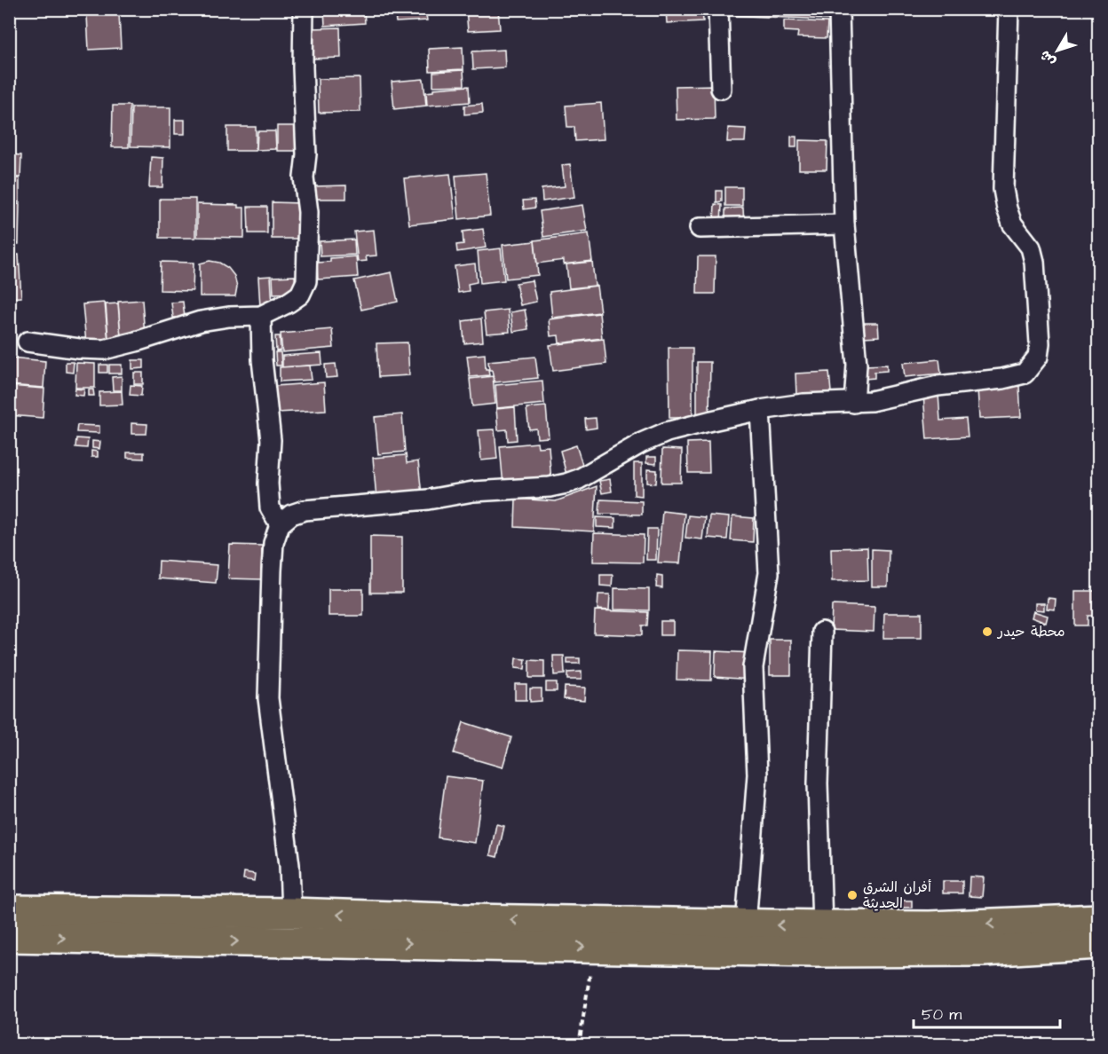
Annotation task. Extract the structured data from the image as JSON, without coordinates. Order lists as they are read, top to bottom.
{
  "places": ["محطة حيدر", "أفران الشرق الحديثة"],
  "scale_bar": "50 m",
  "north": "bottom left"
}
